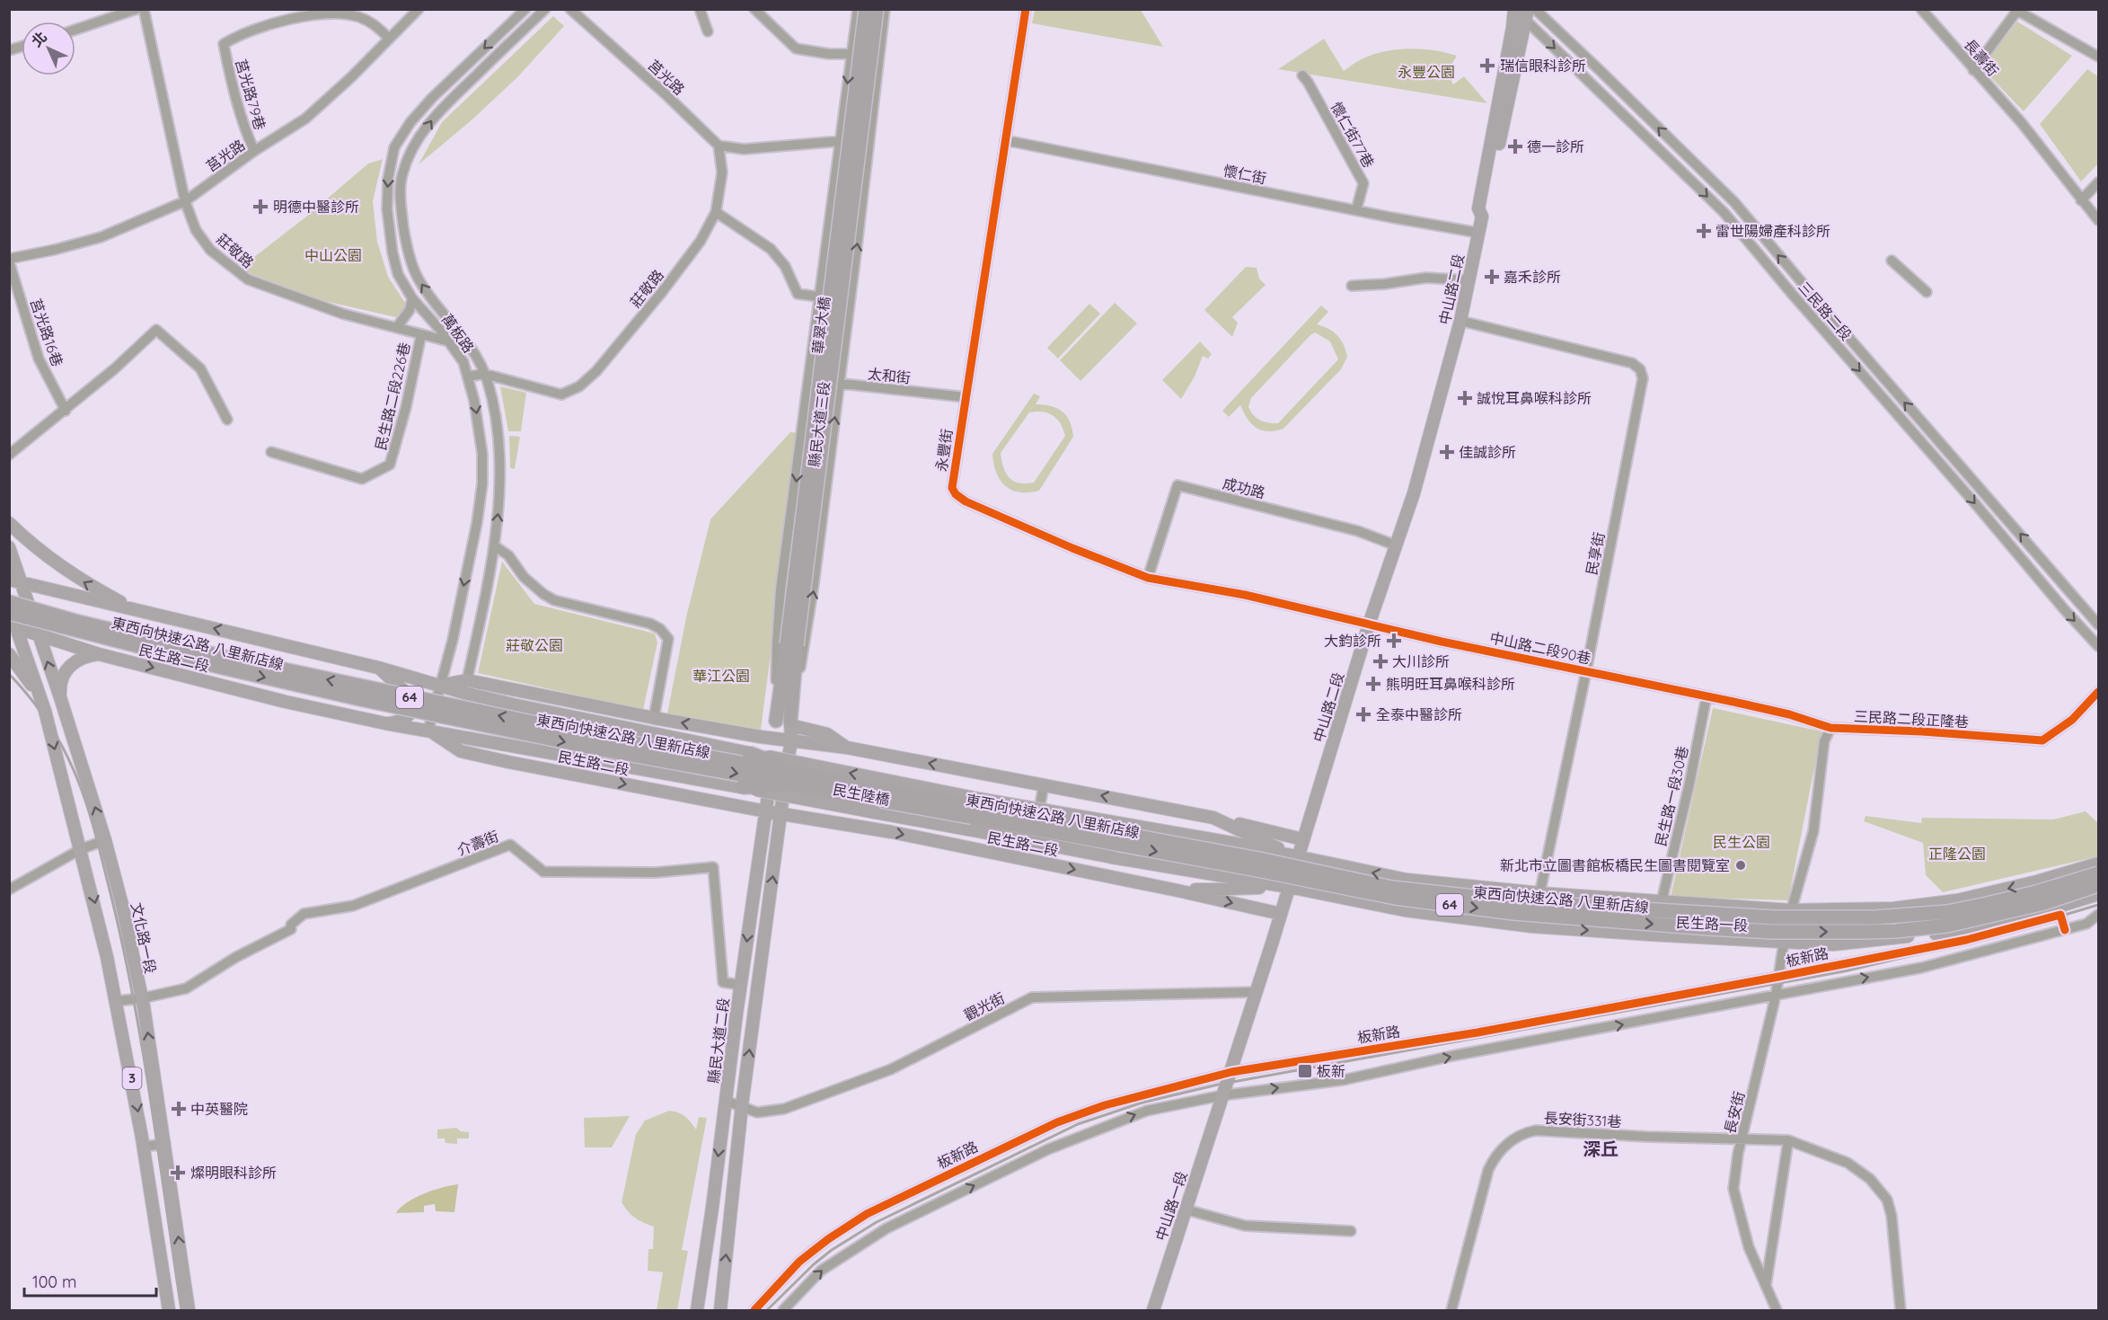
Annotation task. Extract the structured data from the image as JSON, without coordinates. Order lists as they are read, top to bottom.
{
  "streets": {
    "highway": ["華翠大橋", "東西向快速公路 八里新店線", "64"],
    "main road": [
      "中山路二段",
      "縣民大道三段",
      "民生路二段",
      "民生陸橋",
      "民生路一段",
      "文化路一段",
      "縣民大道二段",
      "3",
      "中山路一段"
    ],
    "street": [
      "長壽街",
      "莒光路",
      "莒光路79巷",
      "懷仁街77巷",
      "懷仁街",
      "莊敬路",
      "三民路二段",
      "莒光路16巷",
      "萬板路",
      "太和街",
      "民生路二段226巷",
      "永豐街",
      "成功路",
      "民享街",
      "中山路二段90巷",
      "三民路二段正隆巷",
      "民生路一段30巷",
      "介壽街",
      "板新路",
      "觀光街",
      "長安街",
      "長安街331巷"
    ]
  },
  "crossings": [
    ["莒光路", "莒光路79巷"],
    ["莒光路", "莊敬路"],
    ["莒光路", "莒光路16巷"],
    ["懷仁街77巷", "懷仁街"],
    ["懷仁街", "中山路二段"],
    ["懷仁街", "永豐街"],
    ["莊敬路", "萬板路"],
    ["莊敬路", "民生路二段226巷"],
    ["中山路二段", "三民路二段"],
    ["中山路二段", "永豐街"],
    ["中山路二段", "成功路"],
    ["中山路二段", "民享街"],
    ["中山路二段", "中山路二段90巷"],
    ["中山路二段", "民生路二段"],
    ["中山路二段", "民生陸橋"],
    ["中山路二段", "民生路一段"],
    ["中山路二段", "板新路"],
    ["中山路二段", "觀光街"],
    ["中山路二段", "中山路一段"],
    ["萬板路", "民生路二段"],
    ["萬板路", "民生陸橋"],
    ["太和街", "縣民大道三段"],
    ["太和街", "永豐街"],
    ["縣民大道三段", "民生路二段"],
    ["縣民大道三段", "縣民大道二段"],
    ["永豐街", "成功路"],
    ["永豐街", "中山路二段90巷"],
    ["民享街", "中山路二段90巷"],
    ["民享街", "民生路一段"],
    ["中山路二段90巷", "三民路二段正隆巷"],
    ["中山路二段90巷", "民生路一段30巷"],
    ["民生路二段", "民生陸橋"],
    ["民生路二段", "民生路一段"],
    ["民生路二段", "文化路一段"],
    ["民生路二段", "縣民大道二段"],
    ["民生路二段", "3"],
    ["三民路二段正隆巷", "民生路一段30巷"],
    ["民生陸橋", "民生路一段"],
    ["民生路一段30巷", "民生路一段"],
    ["介壽街", "文化路一段"],
    ["介壽街", "縣民大道二段"],
    ["民生路一段", "板新路"],
    ["民生路一段", "長安街"],
    ["文化路一段", "3"],
    ["板新路", "長安街"],
    ["觀光街", "縣民大道二段"],
    ["長安街", "長安街331巷"]
  ],
  "districts": ["深丘"],
  "parks": [
    "永豐公園",
    "中山公園",
    "莊敬公園",
    "華江公園",
    "民生公園",
    "正隆公園"
  ],
  "places": {
    "health": [
      "瑞信眼科診所",
      "德一診所",
      "明德中醫診所",
      "雷世陽婦產科診所",
      "嘉禾診所",
      "誠悅耳鼻喉科診所",
      "佳誠診所",
      "大鈞診所",
      "大川診所",
      "熊明旺耳鼻喉科診所",
      "全泰中醫診所",
      "中英醫院",
      "燦明眼科診所"
    ],
    "other": ["新北市立圖書館板橋民生圖書閱覽室"],
    "transit": ["板新"]
  },
  "scale_bar": "100 m",
  "north": "top left"
}
